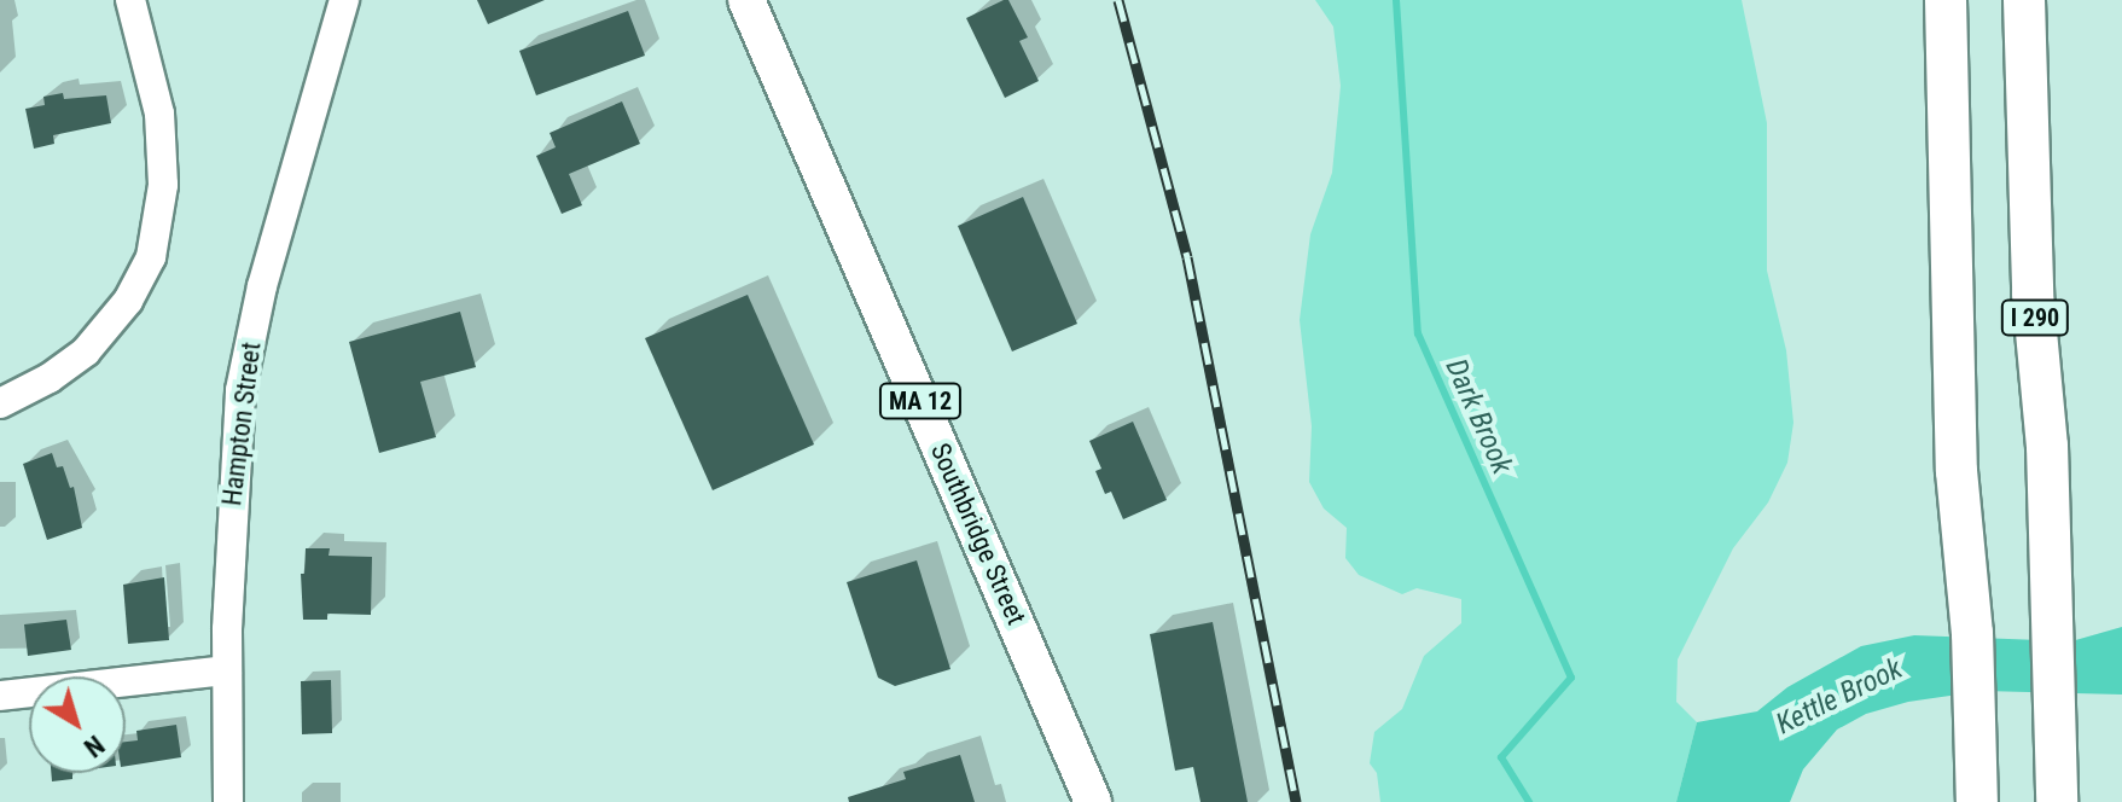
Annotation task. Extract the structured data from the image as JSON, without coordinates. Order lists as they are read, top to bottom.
{
  "streets": {
    "highway": ["I 290"],
    "main road": ["MA 12", "Southbridge Street"],
    "street": ["Hampton Street"]
  },
  "water": ["Dark Brook", "Kettle Brook"],
  "north": "bottom right"
}
